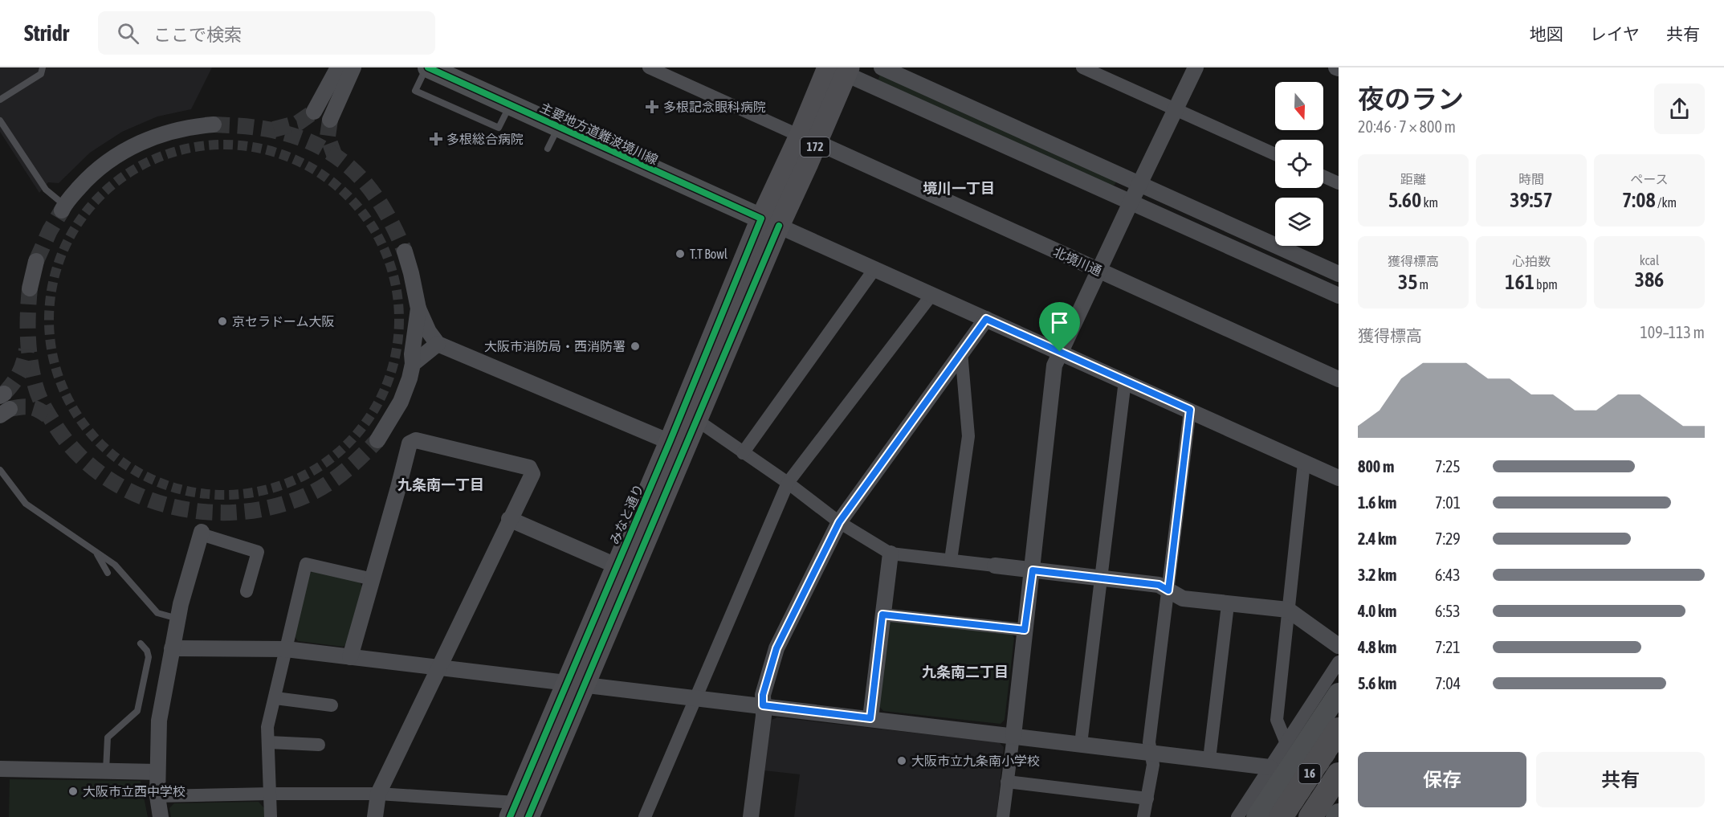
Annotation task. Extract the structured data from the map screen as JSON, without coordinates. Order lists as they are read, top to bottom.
{
  "streets": {
    "highway": ["172", "みなと通り", "16"],
    "main road": ["主要地方道難波境川線"],
    "street": ["北境川通"]
  },
  "crossings": [
    ["主要地方道難波境川線", "みなと通り"],
    ["北境川通", "みなと通り"]
  ],
  "districts": ["境川一丁目", "九条南一丁目", "九条南二丁目"],
  "places": {
    "health": ["多根記念眼科病院", "多根総合病院"],
    "other": [
      "T.T Bowl",
      "京セラドーム大阪",
      "大阪市消防局・西消防署",
      "大阪市立九条南小学校",
      "大阪市立西中学校"
    ]
  },
  "north": "bottom",
  "page": {
    "header": "Stridr",
    "search": "ここで検索",
    "nav": ["地図", "レイヤ", "共有"],
    "heading": ["夜のラン", "20:46 · 7 × 800 m"],
    "stats": [
      ["距離", "5.60 km"],
      ["時間", "39:57"],
      ["ペース", "7:08 /km"],
      ["獲得標高", "35 m"],
      ["心拍数", "161 bpm"],
      ["kcal", "386"]
    ],
    "chart": ["獲得標高", "109–113 m"],
    "list": [
      {
        "name": "800 m",
        "note": "7:25"
      },
      {
        "name": "1.6 km",
        "note": "7:01"
      },
      {
        "name": "2.4 km",
        "note": "7:29"
      },
      {
        "name": "3.2 km",
        "note": "6:43"
      },
      {
        "name": "4.0 km",
        "note": "6:53"
      },
      {
        "name": "4.8 km",
        "note": "7:21"
      },
      {
        "name": "5.6 km",
        "note": "7:04"
      }
    ],
    "buttons": ["保存", "共有"]
  }
}
